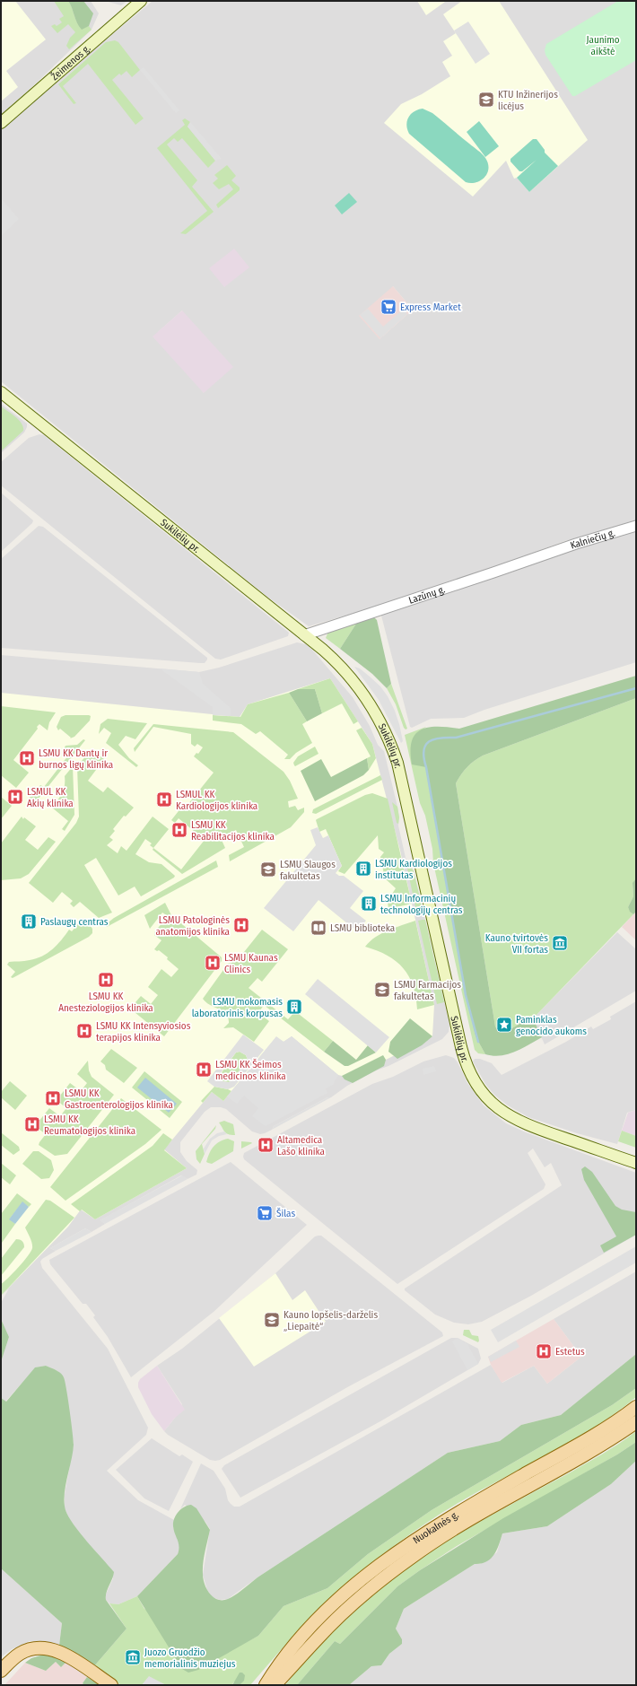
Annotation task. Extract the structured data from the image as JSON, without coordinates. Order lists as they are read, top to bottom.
{
  "streets": {
    "main road": ["Žeimenos g.", "Sukilėlių pr.", "Nuokalnės g."],
    "street": ["Kalniečių g.", "Lazūnų g."]
  },
  "crossings": [
    ["Sukilėlių pr.", "Lazūnų g."],
    ["Kalniečių g.", "Lazūnų g."]
  ],
  "parks": ["Jaunimo aikštė"],
  "places": {
    "school or university": [
      "KTU Inžinerijos licėjus",
      "LSMU Slaugos fakultetas",
      "LSMU Farmacijos fakultetas",
      "Kauno lopšelis-darželis „Liepaitė“"
    ],
    "supermarket": ["Express Market", "Šilas"],
    "hospital": [
      "LSMU KK Dantų ir burnos ligų klinika",
      "LSMUL KK Akių klinika",
      "LSMUL KK Kardiologijos klinika",
      "LSMU KK Reabilitacijos klinika",
      "LSMU Patologinės anatomijos klinika",
      "LSMU Kaunas Clinics",
      "LSMU KK Anesteziologijos klinika",
      "LSMU KK Intensyviosios terapijos klinika",
      "LSMU KK Šeimos medicinos klinika",
      "LSMU KK Gastroenterologijos klinika",
      "LSMU KK Reumatologijos klinika",
      "Altamedica Lašo klinika",
      "Estetus"
    ],
    "building": [
      "LSMU Kardiologijos institutas",
      "LSMU Informacinių technologijų centras",
      "Paslaugų centras",
      "LSMU mokomasis laboratorinis korpusas"
    ],
    "library": ["LSMU biblioteka"],
    "museum": ["Kauno tvirtovės VII fortas", "Juozo Gruodžio memorialinis muziejus"],
    "place": ["Paminklas genocido aukoms"]
  }
}
